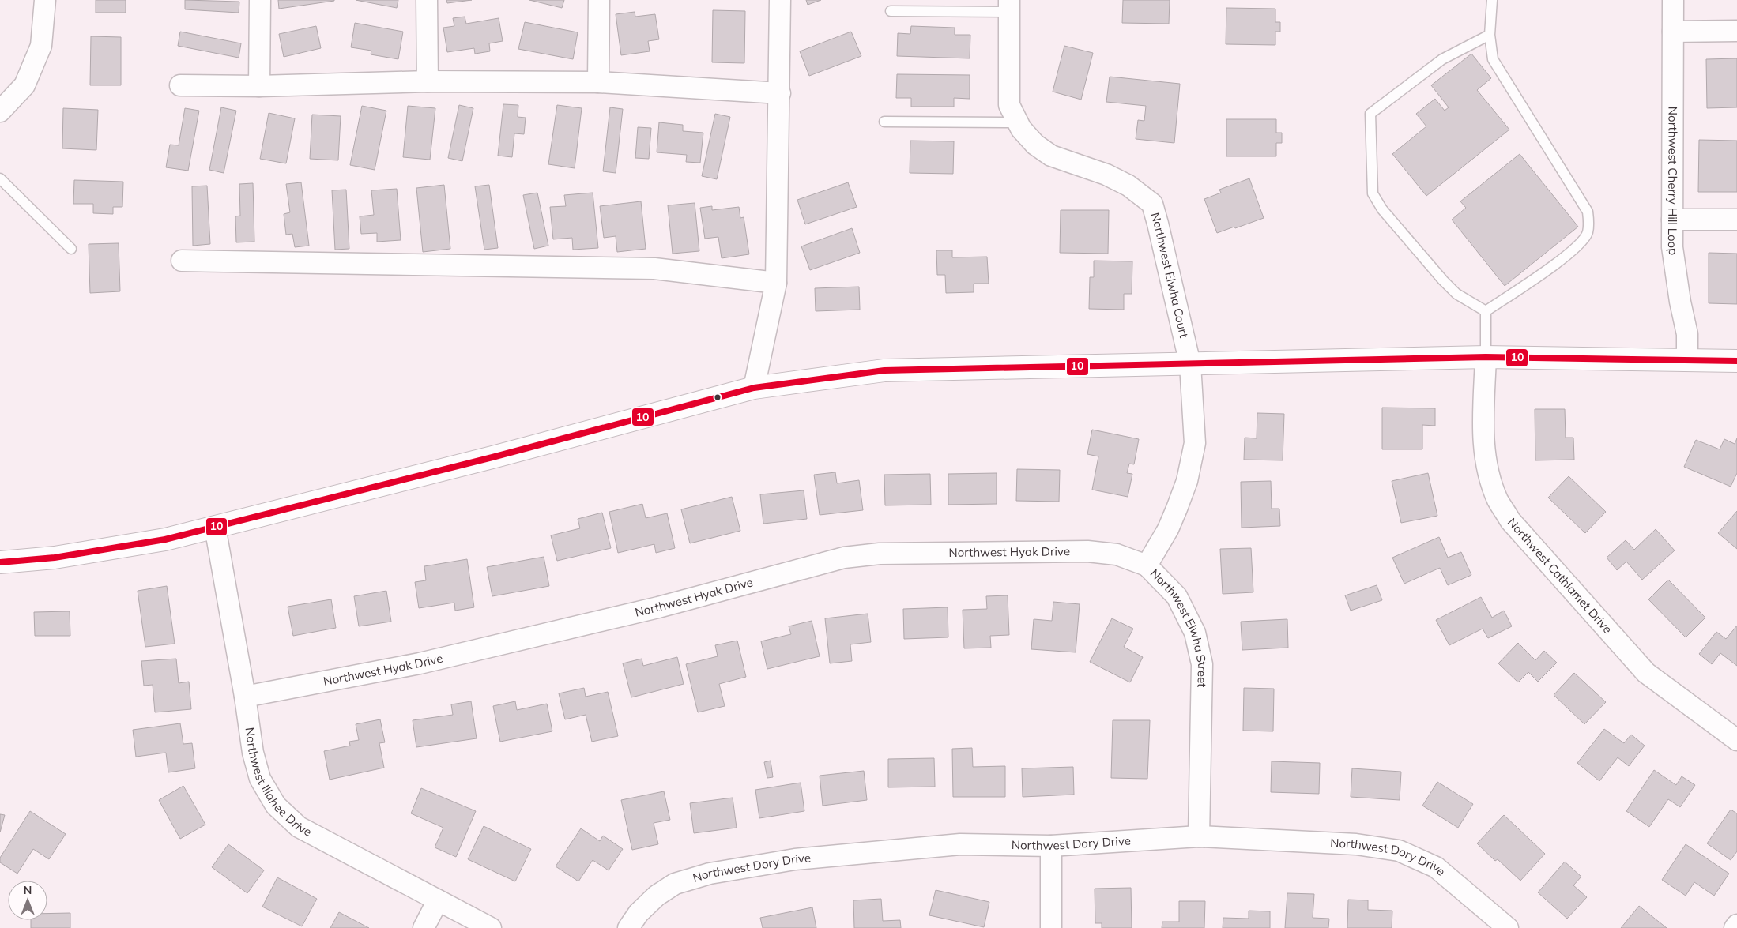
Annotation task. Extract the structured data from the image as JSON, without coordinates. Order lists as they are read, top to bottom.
{
  "streets": {
    "street": [
      "Northwest Cherry Hill Loop",
      "Northwest Elwha Court",
      "Northwest Hyak Drive",
      "Northwest Cathlamet Drive",
      "Northwest Elwha Street",
      "Northwest Illahee Drive",
      "Northwest Dory Drive"
    ]
  },
  "crossings": [
    ["Northwest Elwha Court", "Northwest Elwha Street"],
    ["Northwest Hyak Drive", "Northwest Elwha Street"],
    ["Northwest Hyak Drive", "Northwest Illahee Drive"],
    ["Northwest Elwha Street", "Northwest Dory Drive"]
  ],
  "lines": ["transit line 10"],
  "north": "top"
}
